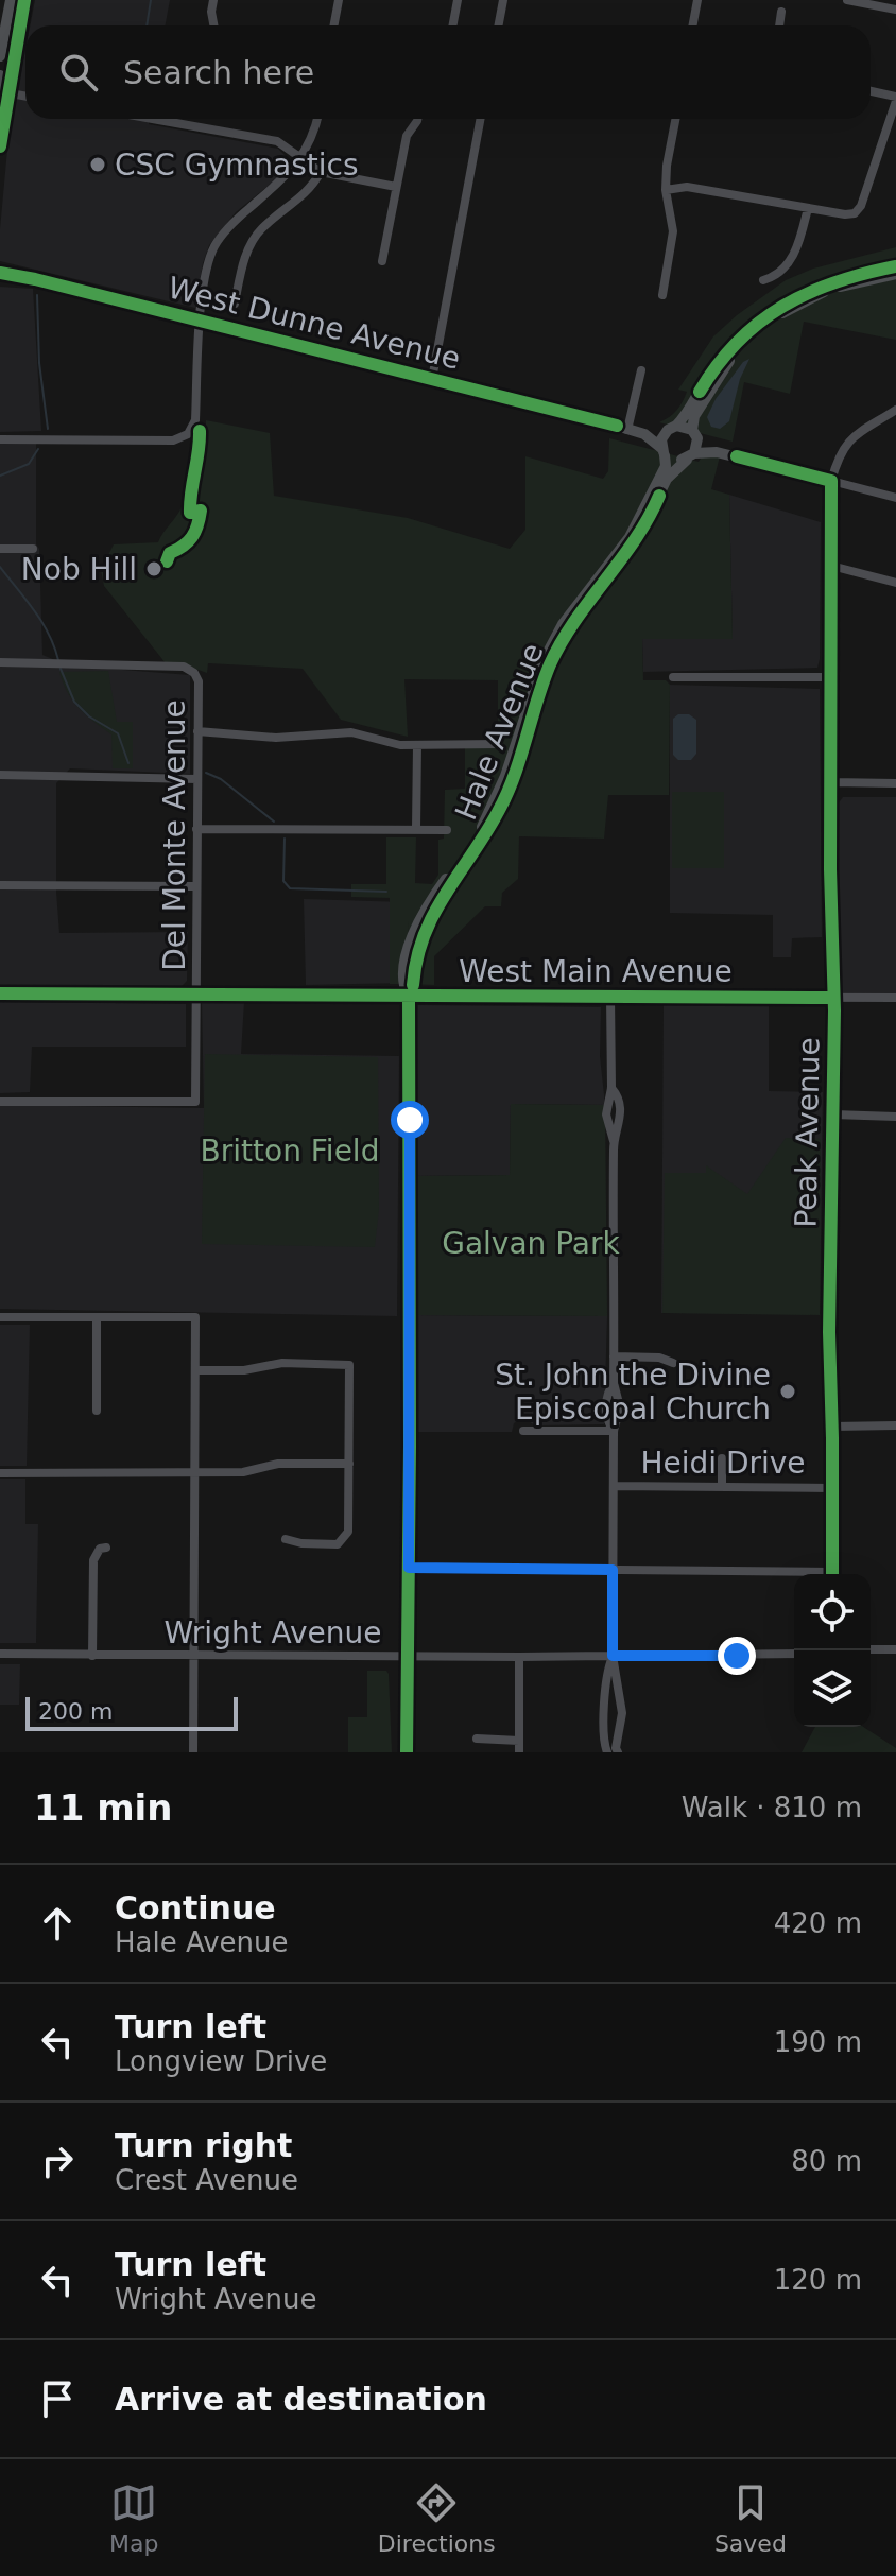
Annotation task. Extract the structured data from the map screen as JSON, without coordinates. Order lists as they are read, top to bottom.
{
  "streets": {
    "main road": ["West Dunne Avenue", "Hale Avenue", "West Main Avenue"],
    "street": [
      "Del Monte Avenue",
      "Peak Avenue",
      "Heidi Drive",
      "Wright Avenue"
    ]
  },
  "crossings": [
    ["West Dunne Avenue", "Hale Avenue"],
    ["Hale Avenue", "West Main Avenue"],
    ["Hale Avenue", "Wright Avenue"],
    ["Del Monte Avenue", "West Main Avenue"],
    ["West Main Avenue", "Peak Avenue"],
    ["Peak Avenue", "Heidi Drive"]
  ],
  "parks": ["Britton Field", "Galvan Park"],
  "places": ["CSC Gymnastics", "Nob Hill", "St. John the Divine Episcopal Church"],
  "scale_bar": "200 m",
  "page": {
    "search": "Search here",
    "scale": "200 m",
    "heading": ["11 min", "Walk · 810 m"],
    "list": [
      ["Continue", "Hale Avenue", "420 m"],
      ["Turn left", "Longview Drive", "190 m"],
      ["Turn right", "Crest Avenue", "80 m"],
      ["Turn left", "Wright Avenue", "120 m"],
      "Arrive at destination"
    ],
    "nav": ["Map", "Directions", "Saved"]
  }
}
